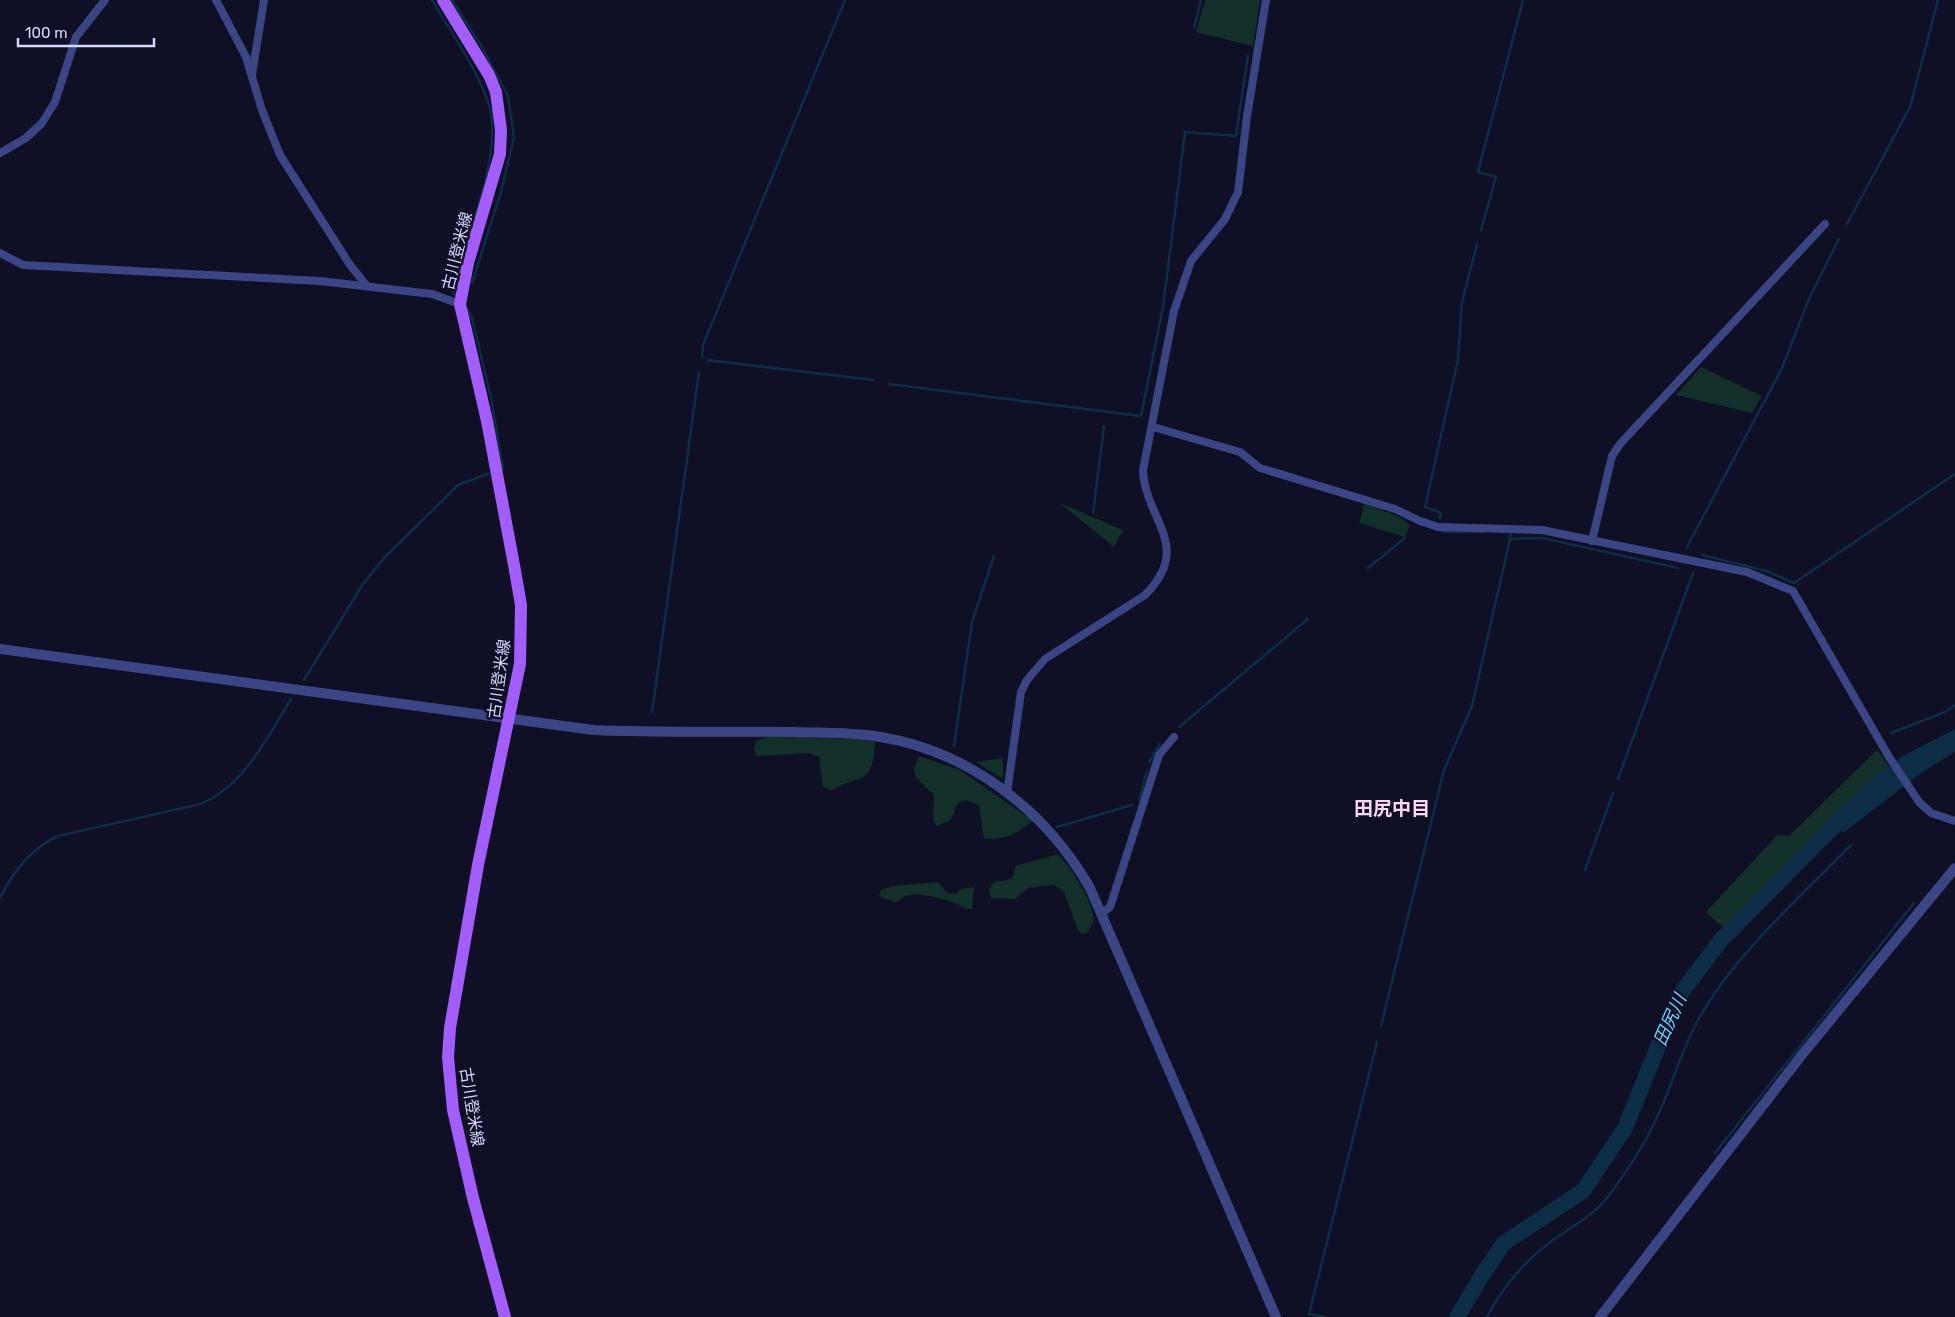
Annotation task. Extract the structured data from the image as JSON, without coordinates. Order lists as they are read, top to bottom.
{
  "streets": {
    "main road": ["古川登米線"]
  },
  "districts": ["田尻中目"],
  "water": ["田尻川"],
  "scale_bar": "100 m"
}
